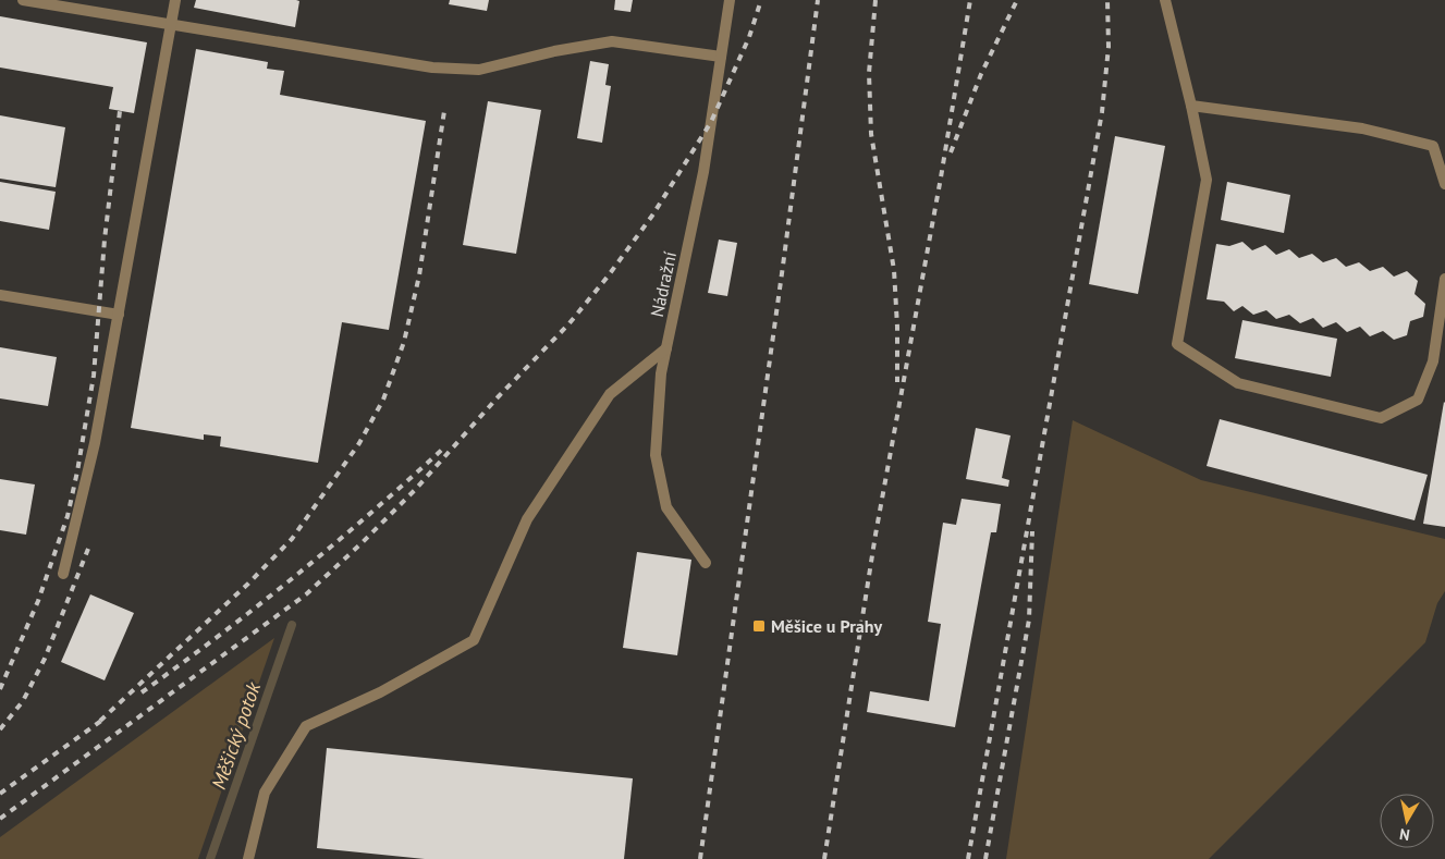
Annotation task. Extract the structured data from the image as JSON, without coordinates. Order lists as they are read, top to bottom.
{
  "streets": {
    "lane": ["Nádražní"]
  },
  "water": ["Měšický potok"],
  "places": {
    "transit": ["Měšice u Prahy"]
  },
  "north": "bottom"
}
